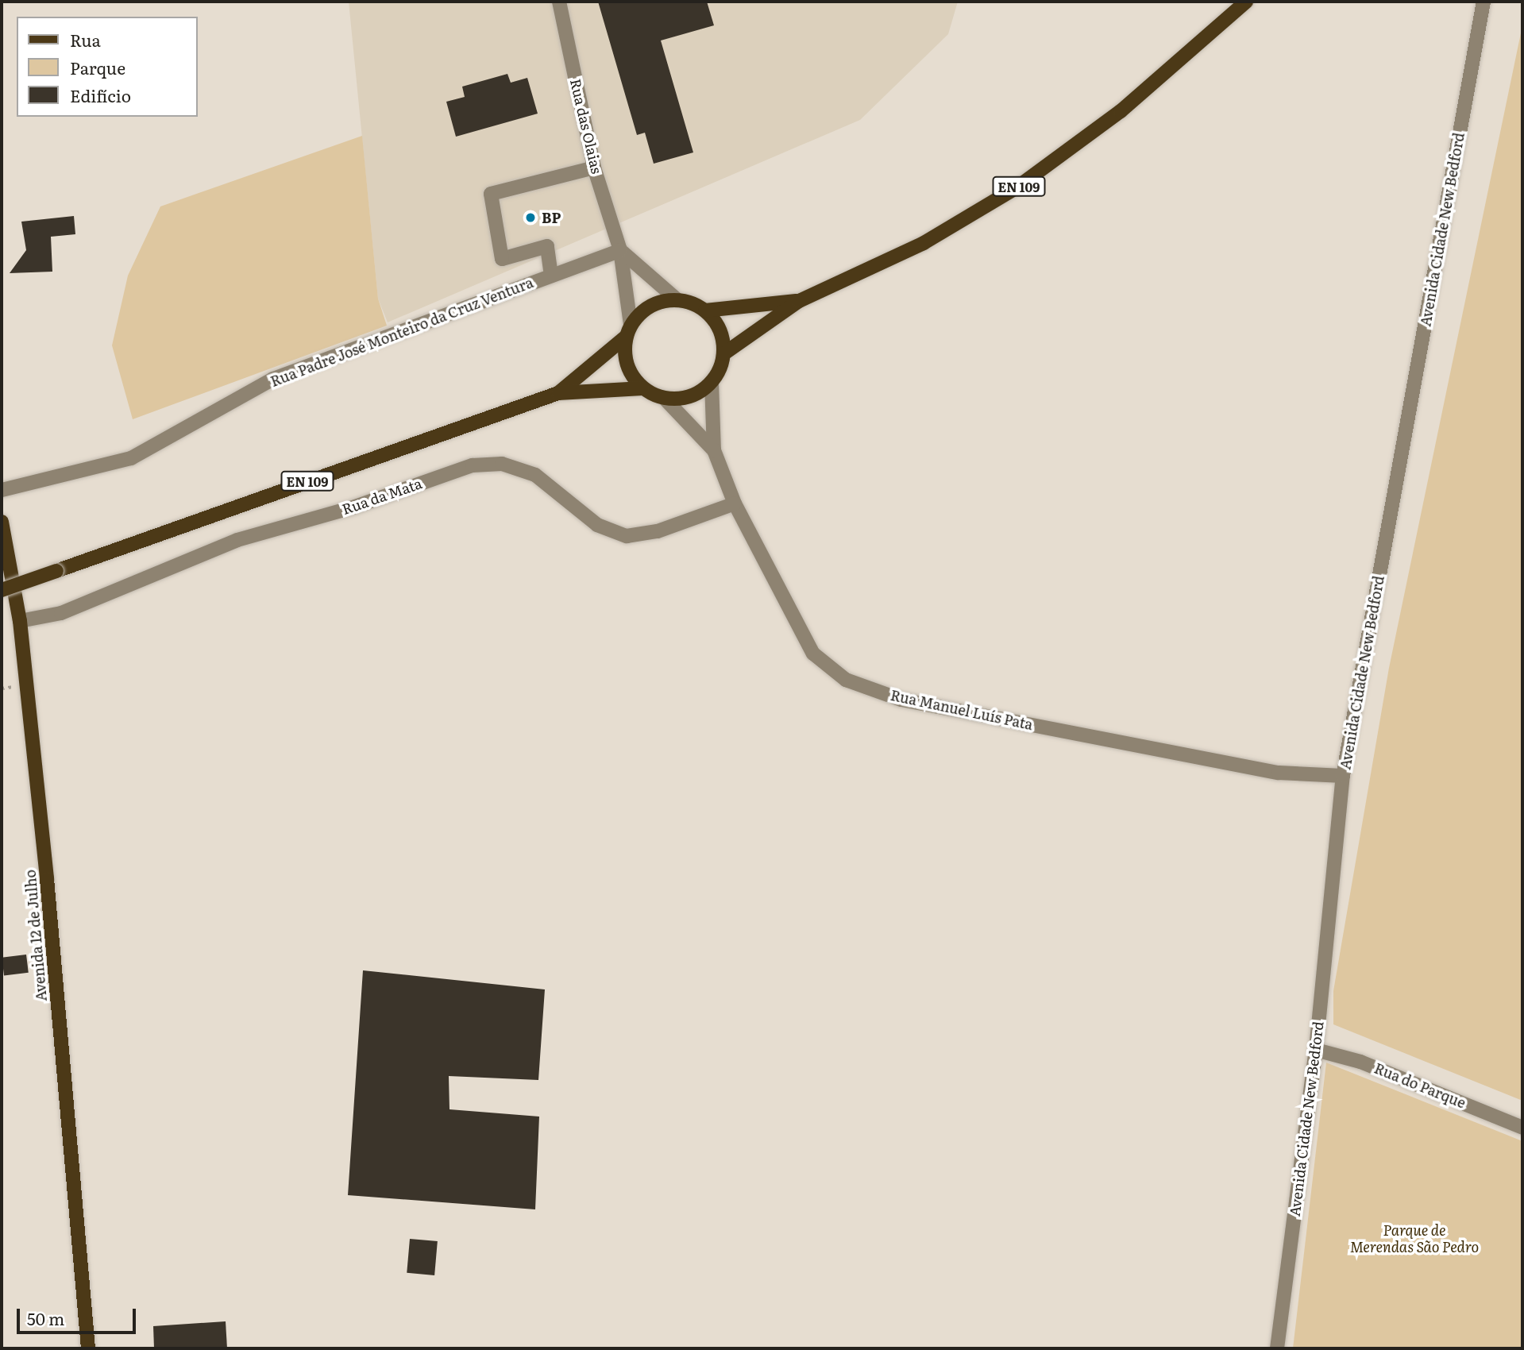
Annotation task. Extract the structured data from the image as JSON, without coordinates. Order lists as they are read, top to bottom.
{
  "streets": {
    "main road": ["EN 109", "Avenida 12 de Julho"],
    "street": [
      "Rua das Olaias",
      "Avenida Cidade New Bedford",
      "Rua Padre José Monteiro da Cruz Ventura",
      "Rua da Mata",
      "Rua Manuel Luís Pata",
      "Rua do Parque"
    ]
  },
  "crossings": [
    ["Rua das Olaias", "Rua Padre José Monteiro da Cruz Ventura"],
    ["Avenida Cidade New Bedford", "Rua Manuel Luís Pata"],
    ["Avenida Cidade New Bedford", "Rua do Parque"],
    ["Rua da Mata", "Rua Manuel Luís Pata"],
    ["Rua da Mata", "Avenida 12 de Julho"]
  ],
  "parks": ["Parque de Merendas São Pedro"],
  "places": ["BP"],
  "legend": ["Rua", "Parque", "Edifício"],
  "scale_bar": "50 m"
}
